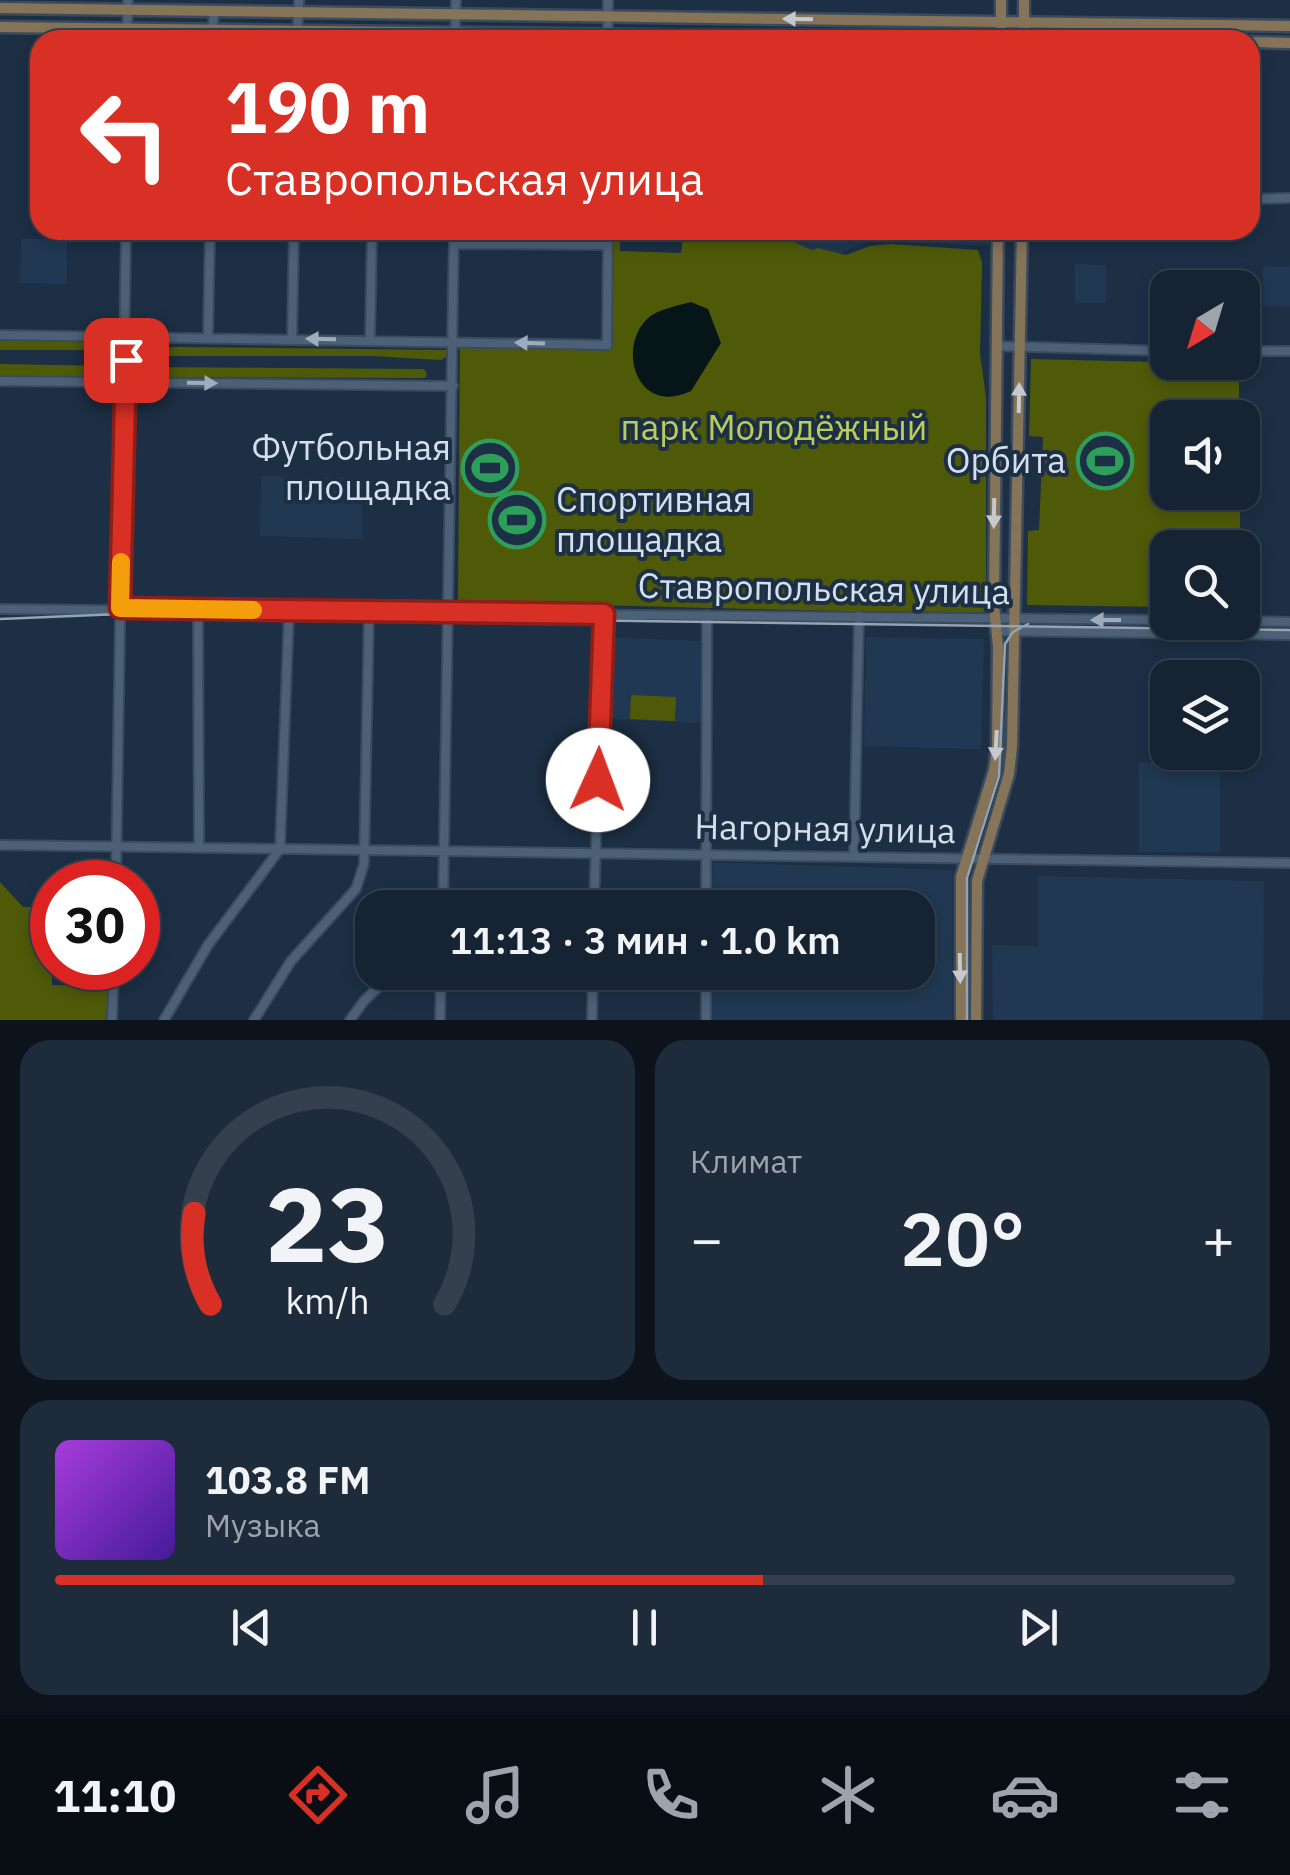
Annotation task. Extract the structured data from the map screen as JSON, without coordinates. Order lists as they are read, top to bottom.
{
  "streets": {
    "street": ["Ставропольская улица", "Нагорная улица"]
  },
  "parks": ["парк Молодёжный"],
  "places": {
    "sports": ["Орбита", "Футбольная площадка", "Спортивная площадка"]
  },
  "north": "bottom left",
  "page": {
    "turn": ["190 m", "Ставропольская улица"],
    "limit": "30",
    "trip": "11:13 · 3 мин · 1.0 km",
    "tile": "Климат",
    "heat": ["−", "20°", "+"],
    "song": ["103.8 FM", "Музыка"],
    "tabs": "11:10",
    "gauge": ["23", "km/h"]
  }
}
